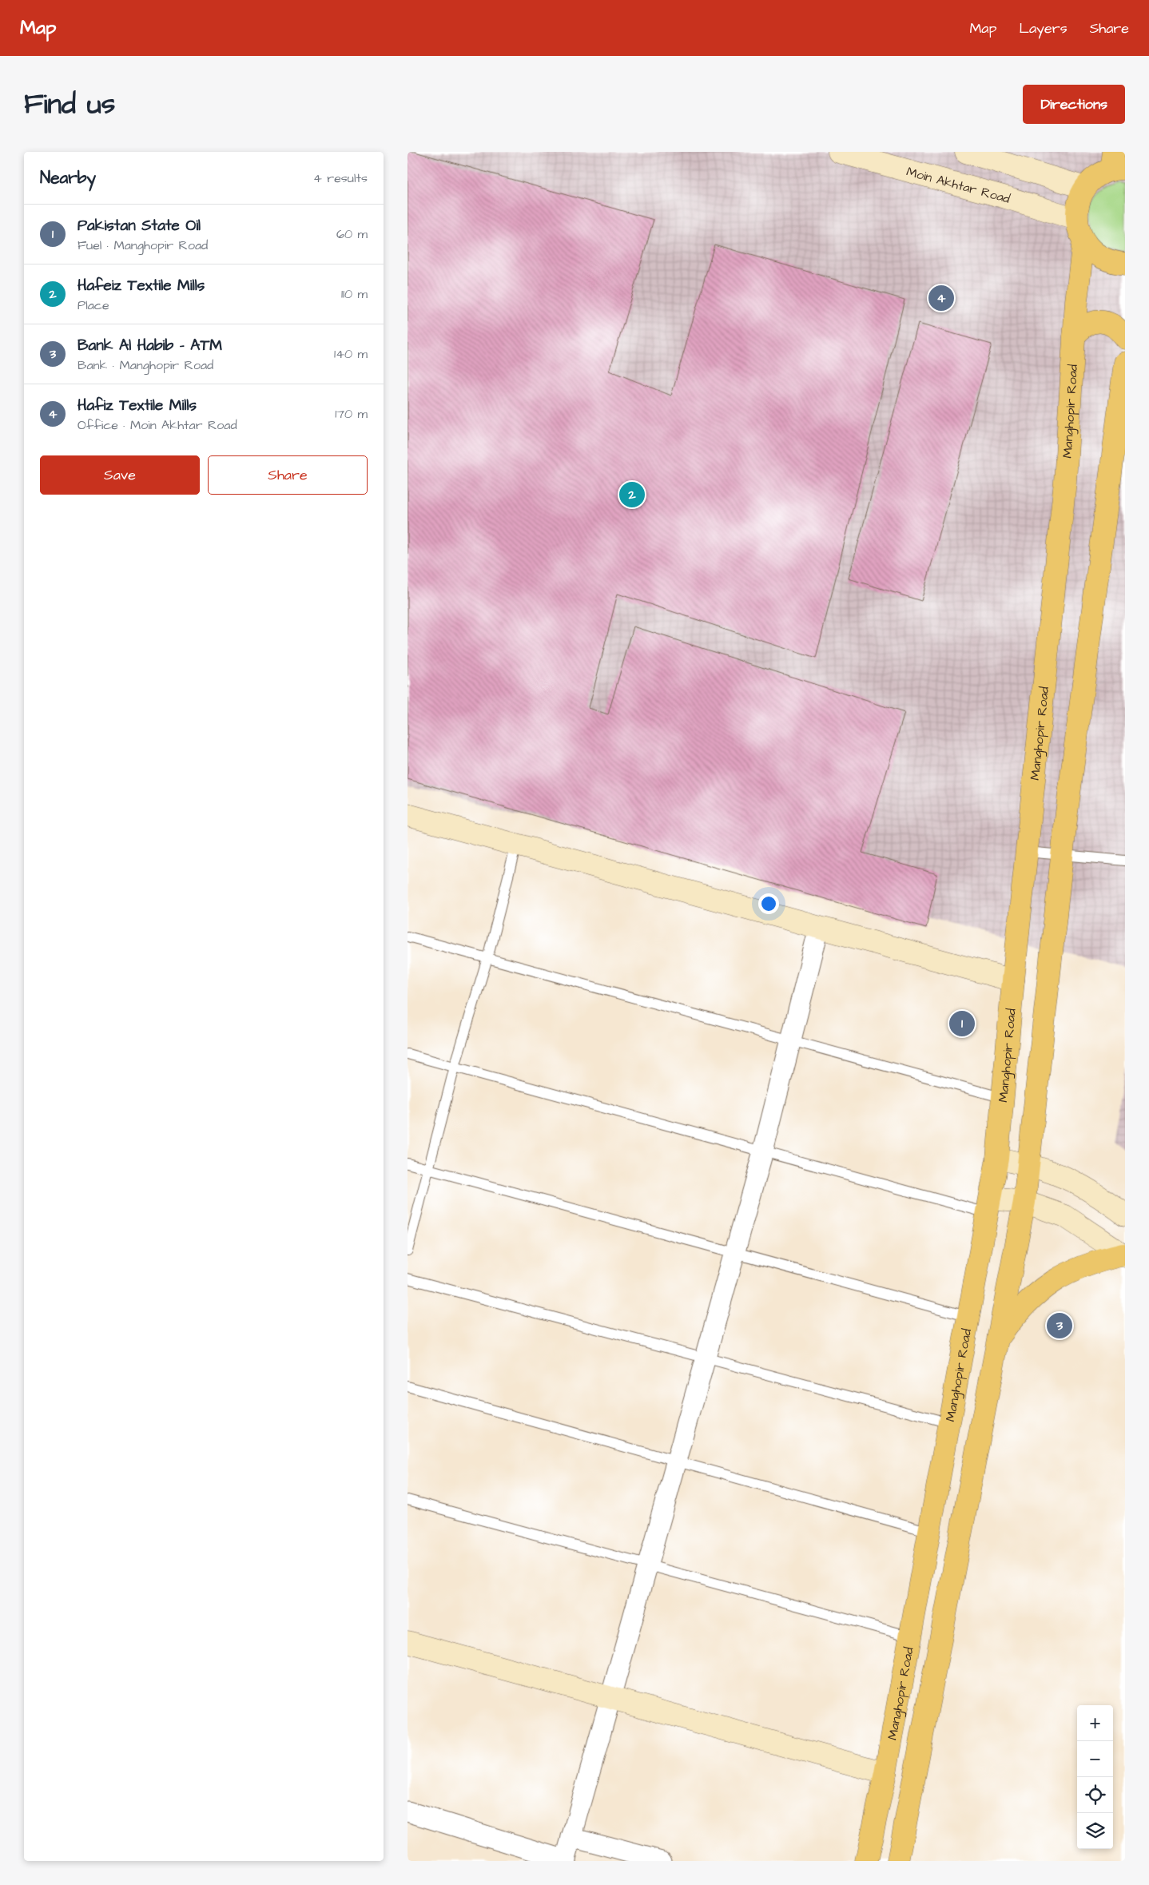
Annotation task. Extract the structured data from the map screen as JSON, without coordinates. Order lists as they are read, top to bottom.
{
  "streets": {
    "main road": ["Manghopir Road"],
    "street": ["Moin Akhtar Road"]
  },
  "page": {
    "header": "Map",
    "nav": ["Map", "Layers", "Share"],
    "title": "Find us",
    "buttons": [
      "Directions",
      ["Save", "Share"]
    ],
    "heading": ["Nearby", "4 results"],
    "list": [
      {
        "mark": "1",
        "name": "Pakistan State Oil",
        "note": "Fuel · Manghopir Road",
        "value": "60 m"
      },
      {
        "mark": "2",
        "name": "Hafeiz Textile Mills",
        "note": "Place",
        "value": "110 m"
      },
      {
        "mark": "3",
        "name": "Bank Al Habib - ATM",
        "note": "Bank · Manghopir Road",
        "value": "140 m"
      },
      {
        "mark": "4",
        "name": "Hafiz Textile Mills",
        "note": "Office · Moin Akhtar Road",
        "value": "170 m"
      }
    ],
    "pins": [
      "4",
      "2",
      "1",
      "3"
    ],
    "map_buttons": ["+", "−"]
  }
}
